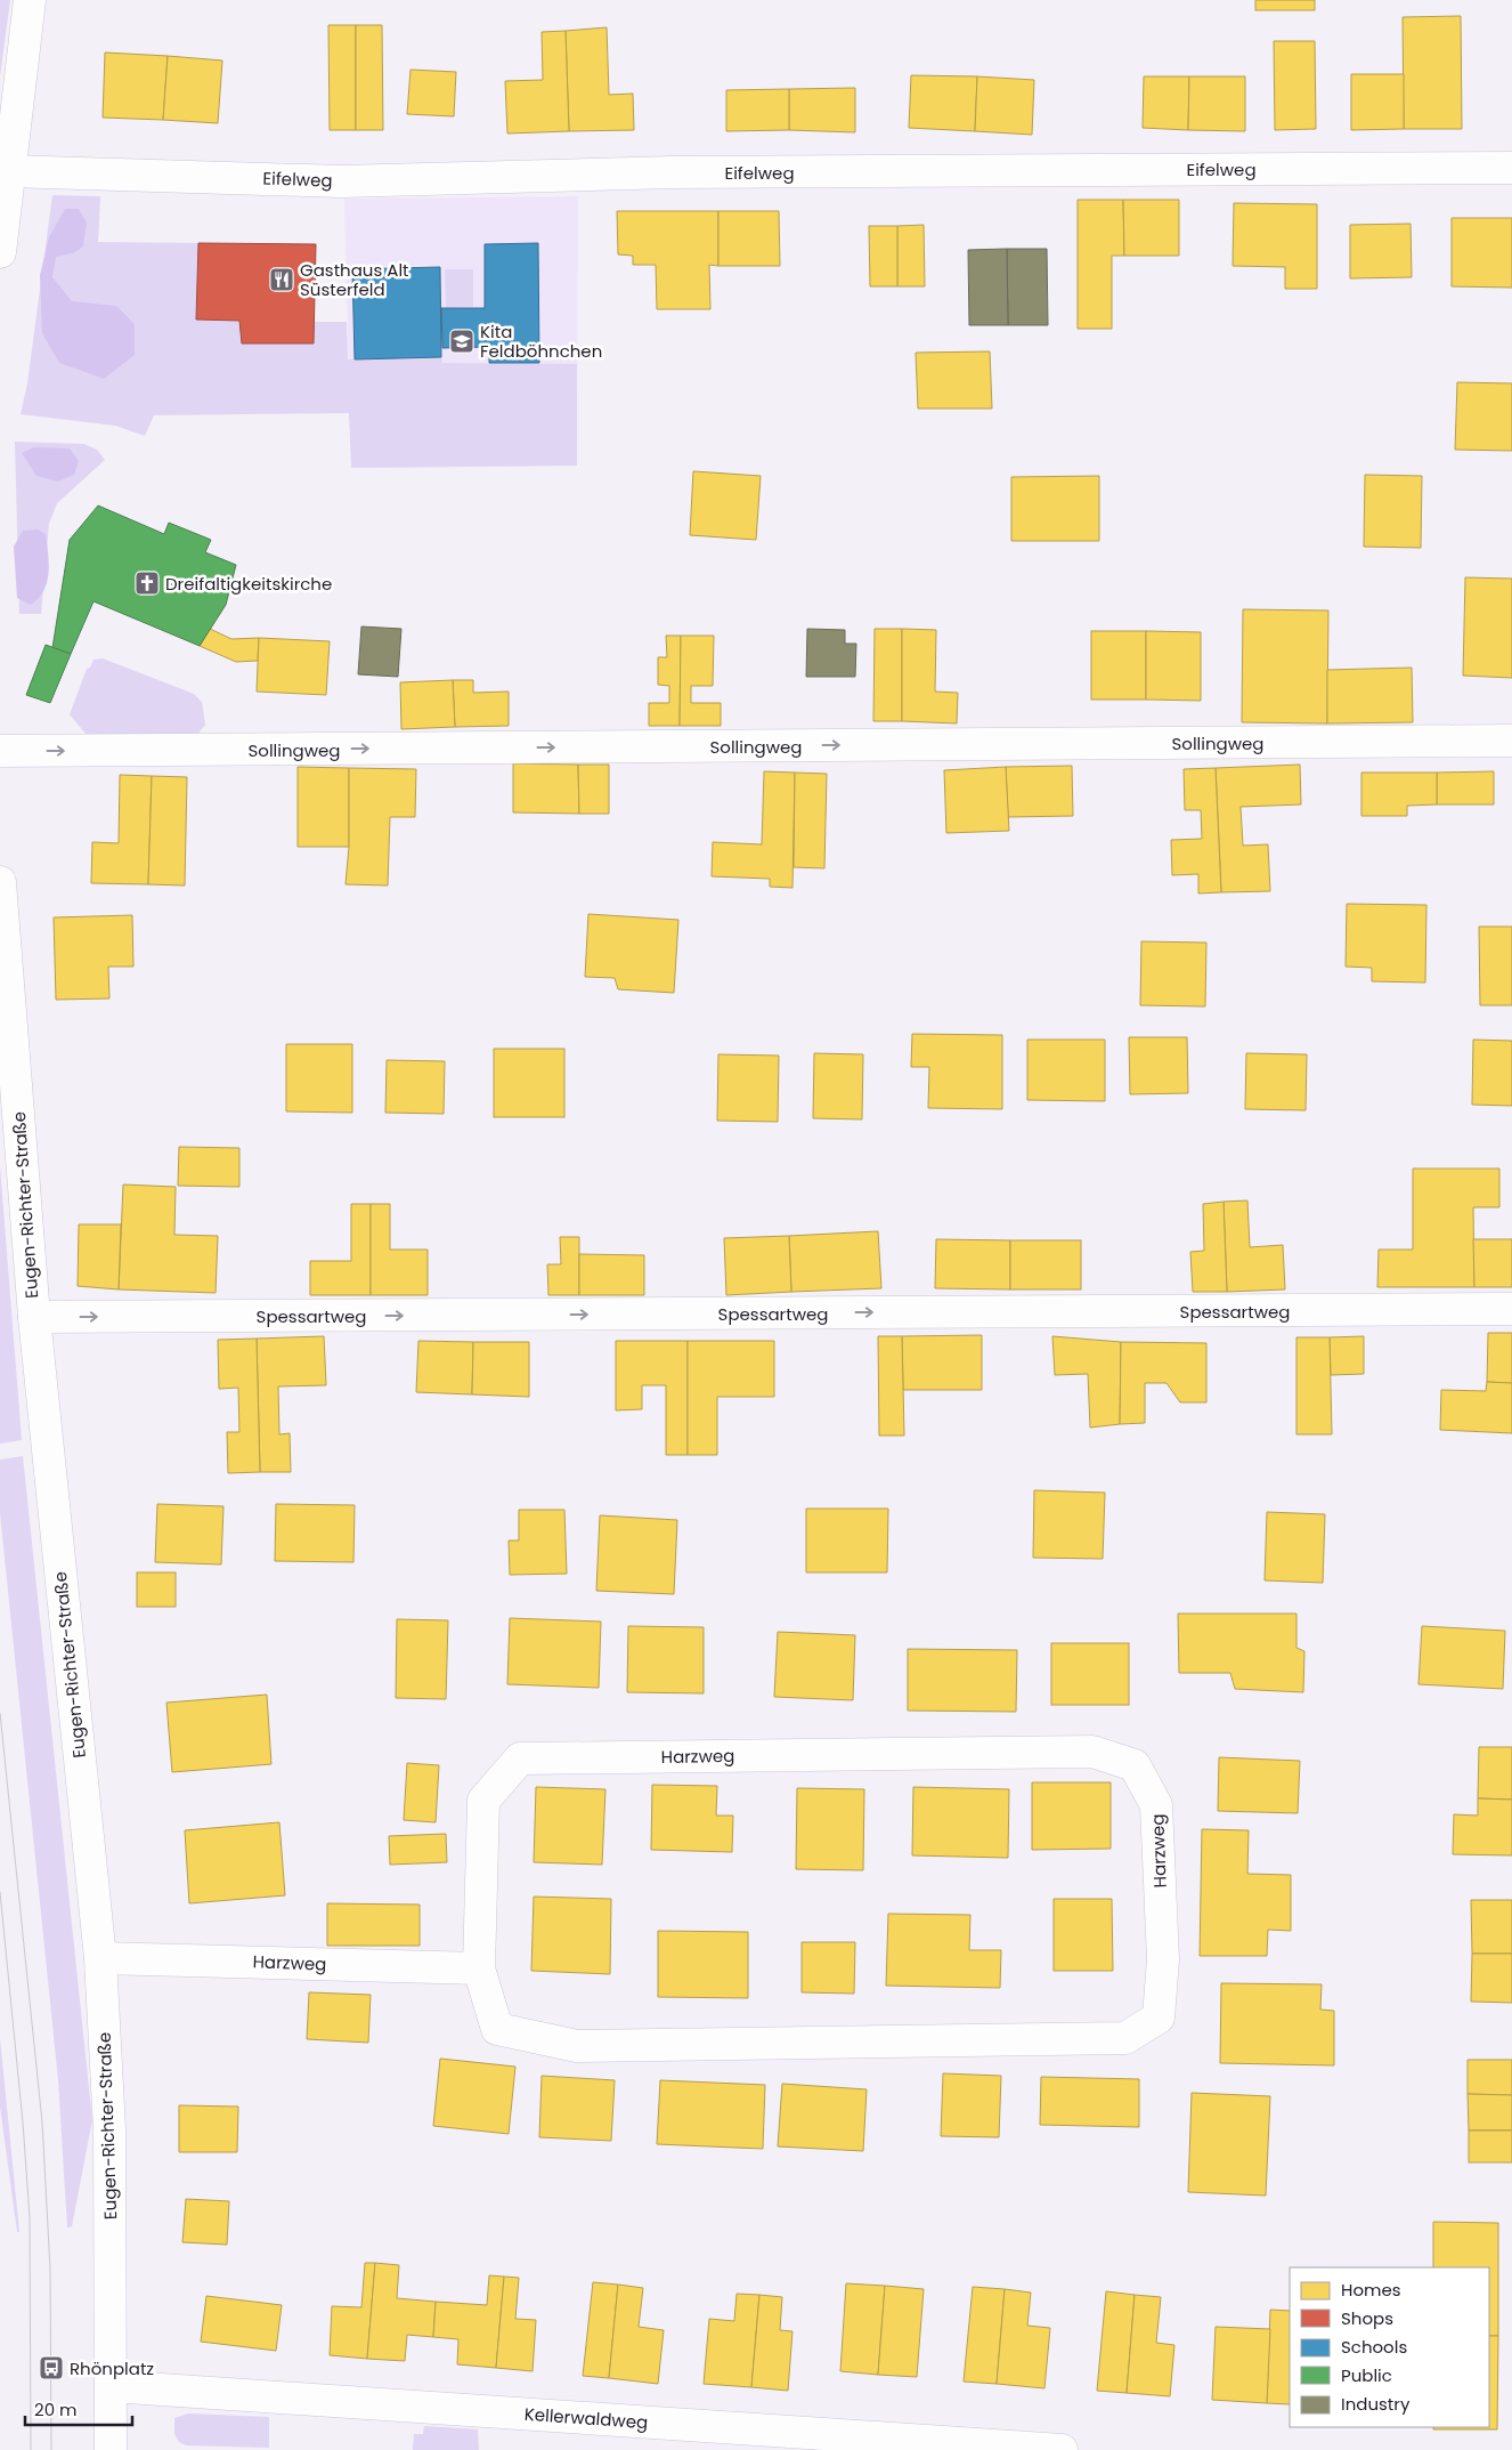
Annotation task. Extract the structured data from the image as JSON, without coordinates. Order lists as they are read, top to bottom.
{
  "streets": {
    "street": [
      "Eifelweg",
      "Sollingweg",
      "Eugen-Richter-Straße",
      "Spessartweg",
      "Harzweg",
      "Kellerwaldweg"
    ]
  },
  "crossings": [
    ["Eugen-Richter-Straße", "Spessartweg"],
    ["Eugen-Richter-Straße", "Harzweg"],
    ["Eugen-Richter-Straße", "Kellerwaldweg"]
  ],
  "one_way": ["Sollingweg", "Spessartweg"],
  "places": {
    "restaurant": ["Gasthaus Alt Süsterfeld"],
    "school or university": ["Kita Feldböhnchen"],
    "church": ["Dreifaltigkeitskirche"],
    "bus stop": ["Rhönplatz"]
  },
  "legend": [
    "Homes",
    "Shops",
    "Schools",
    "Public",
    "Industry"
  ],
  "scale_bar": "20 m"
}
